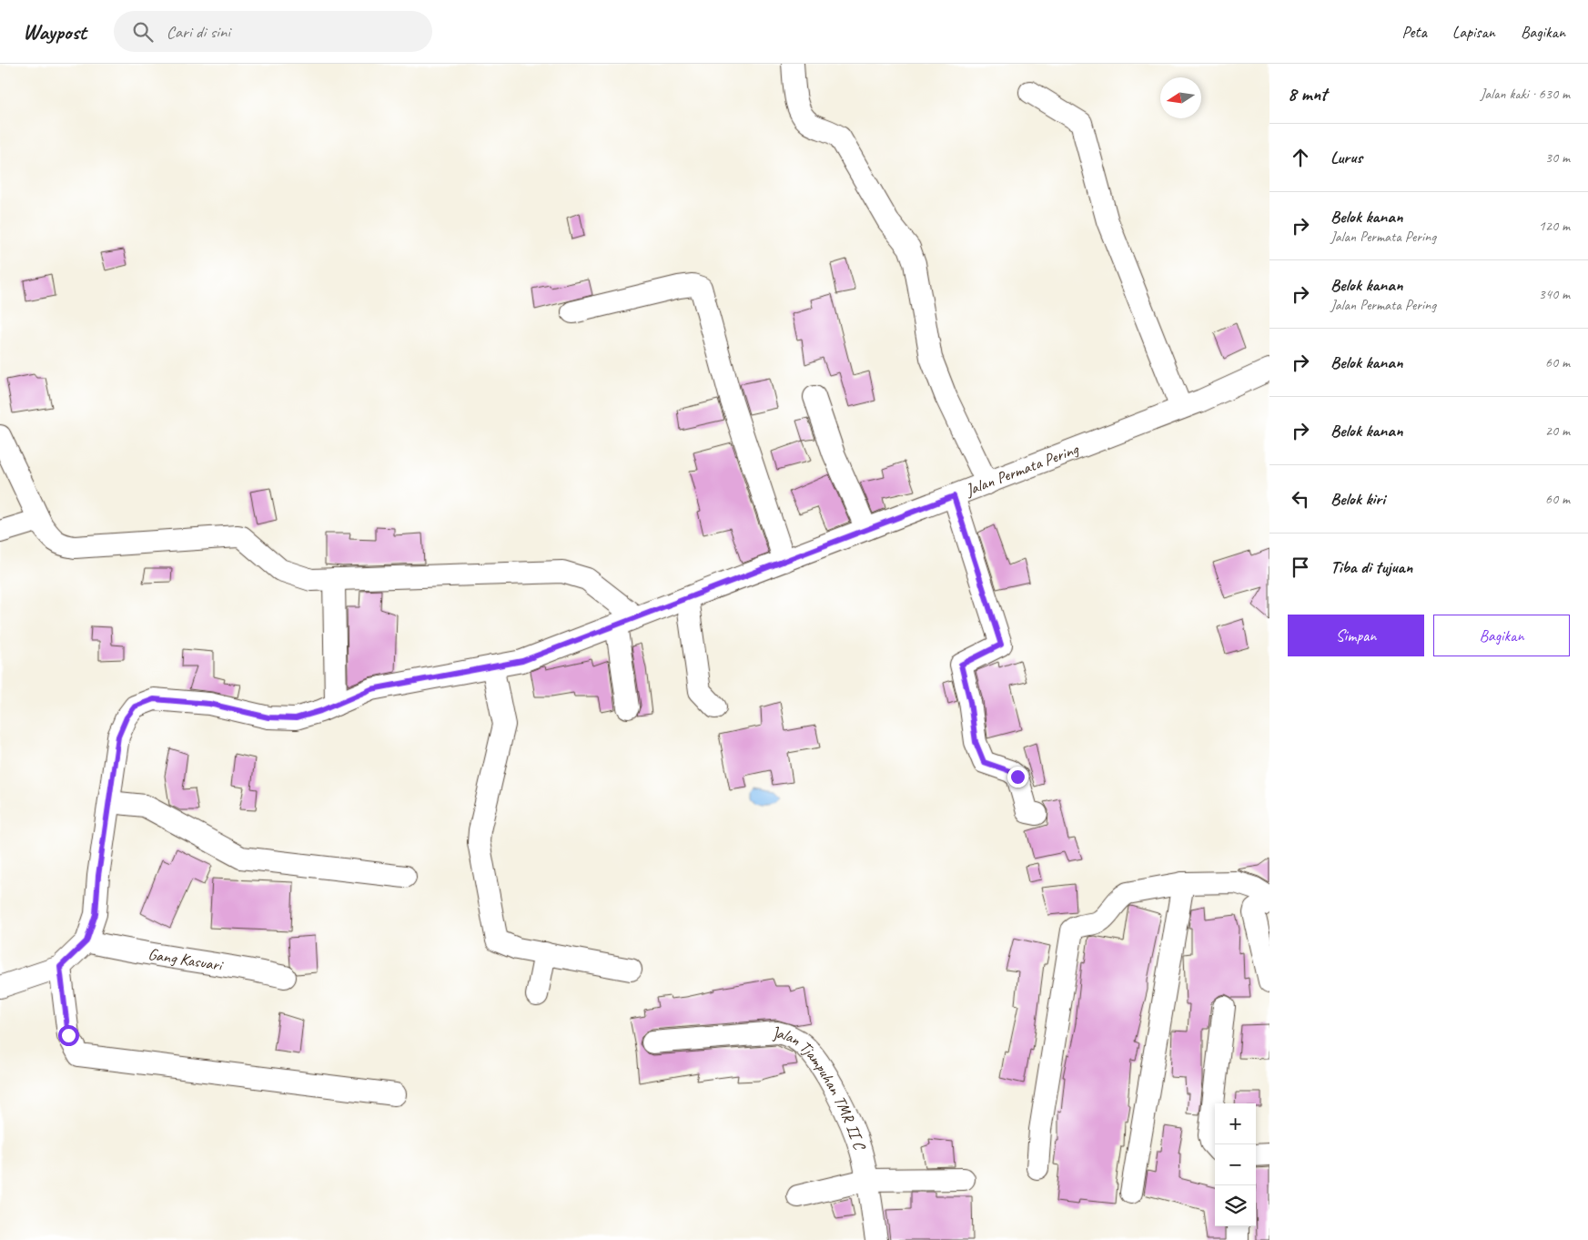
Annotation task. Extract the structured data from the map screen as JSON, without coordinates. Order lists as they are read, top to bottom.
{
  "streets": {
    "street": ["Jalan Permata Pering", "Gang Kasuari", "Jalan Tjampuhan TMR II C"]
  },
  "crossings": [
    ["Jalan Permata Pering", "Gang Kasuari"]
  ],
  "north": "left",
  "page": {
    "header": "Waypost",
    "search": "Cari di sini",
    "nav": ["Peta", "Lapisan", "Bagikan"],
    "heading": ["8 mnt", "Jalan kaki · 630 m"],
    "list": [
      ["Lurus", "30 m"],
      ["Belok kanan", "Jalan Permata Pering", "120 m"],
      ["Belok kanan", "Jalan Permata Pering", "340 m"],
      ["Belok kanan", "60 m"],
      ["Belok kanan", "20 m"],
      ["Belok kiri", "60 m"],
      "Tiba di tujuan"
    ],
    "buttons": ["Simpan", "Bagikan"],
    "map_buttons": ["+", "−"]
  }
}
